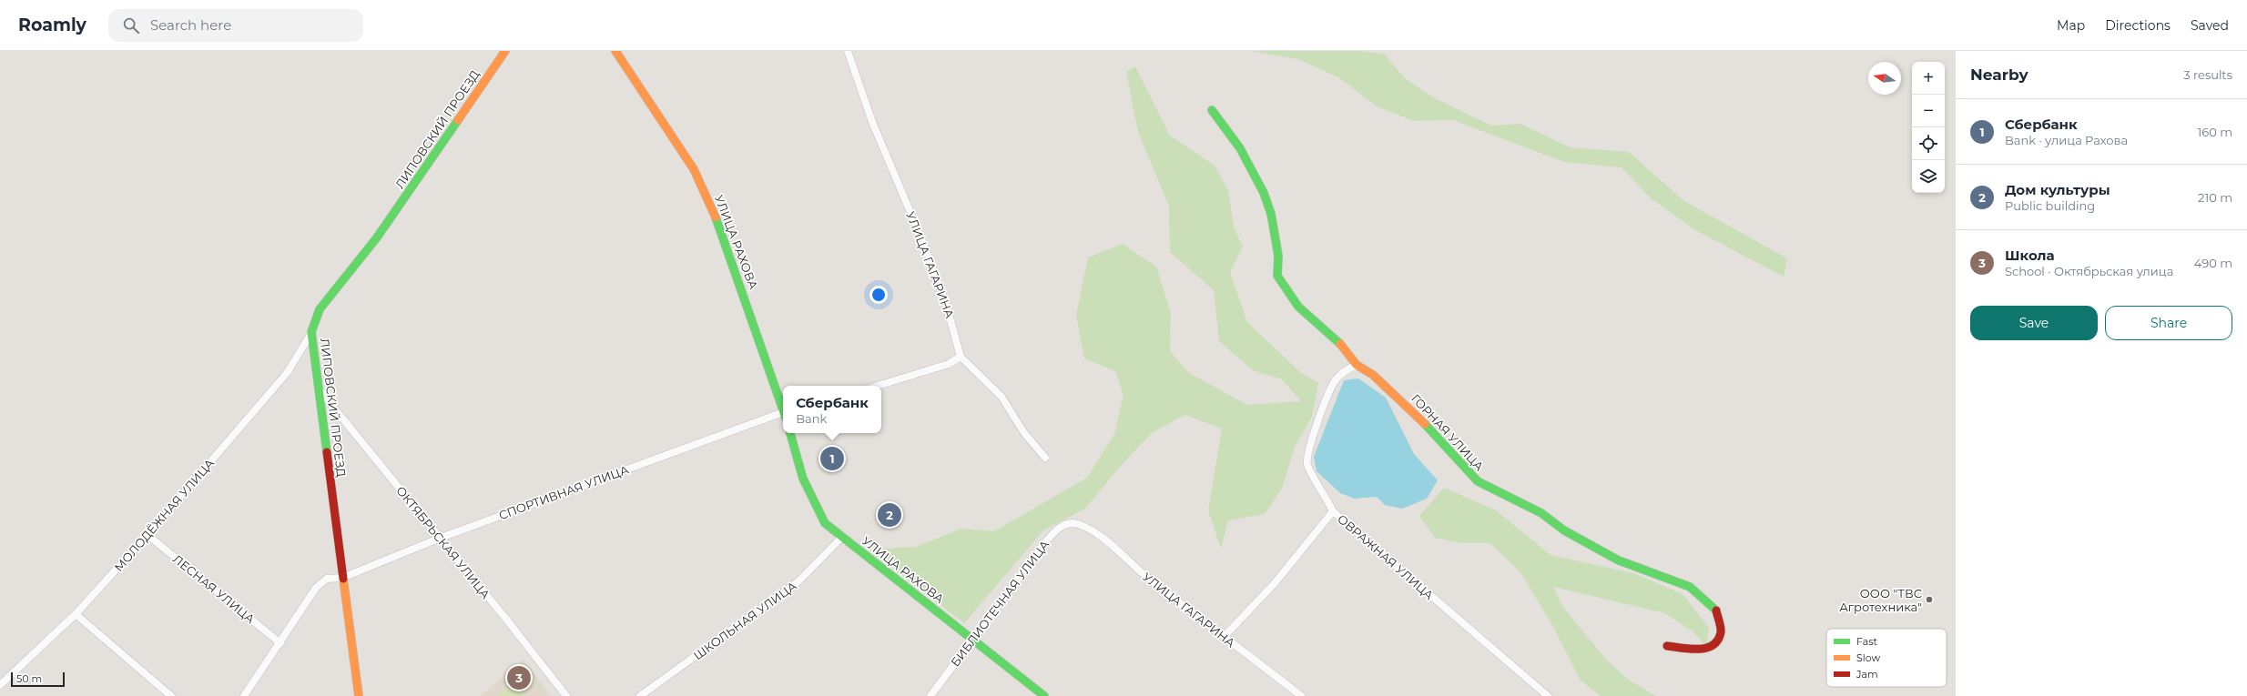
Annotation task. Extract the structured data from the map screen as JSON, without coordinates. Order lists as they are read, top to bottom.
{
  "streets": {
    "street": [
      "ЛИПОВСКИЙ ПРОЕЗД",
      "УЛИЦА РАХОВА",
      "УЛИЦА ГАГАРИНА",
      "ГОРНАЯ УЛИЦА",
      "СПОРТИВНАЯ УЛИЦА",
      "МОЛОДЁЖНАЯ УЛИЦА",
      "ОКТЯБРЬСКАЯ УЛИЦА",
      "ОВРАЖНАЯ УЛИЦА",
      "ЛЕСНАЯ УЛИЦА",
      "БИБЛИОТЕЧНАЯ УЛИЦА",
      "ШКОЛЬНАЯ УЛИЦА"
    ]
  },
  "crossings": [
    ["ЛИПОВСКИЙ ПРОЕЗД", "СПОРТИВНАЯ УЛИЦА"],
    ["ЛИПОВСКИЙ ПРОЕЗД", "МОЛОДЁЖНАЯ УЛИЦА"],
    ["ЛИПОВСКИЙ ПРОЕЗД", "ОКТЯБРЬСКАЯ УЛИЦА"],
    ["УЛИЦА РАХОВА", "БИБЛИОТЕЧНАЯ УЛИЦА"],
    ["УЛИЦА РАХОВА", "ШКОЛЬНАЯ УЛИЦА"],
    ["УЛИЦА ГАГАРИНА", "ОВРАЖНАЯ УЛИЦА"],
    ["УЛИЦА ГАГАРИНА", "БИБЛИОТЕЧНАЯ УЛИЦА"],
    ["СПОРТИВНАЯ УЛИЦА", "ОКТЯБРЬСКАЯ УЛИЦА"],
    ["СПОРТИВНАЯ УЛИЦА", "ЛЕСНАЯ УЛИЦА"],
    ["МОЛОДЁЖНАЯ УЛИЦА", "ЛЕСНАЯ УЛИЦА"]
  ],
  "places": ["ООО \"ТВС Агротехника\""],
  "legend": ["Fast", "Slow", "Jam"],
  "scale_bar": "50 m",
  "north": "left",
  "page": {
    "header": "Roamly",
    "search": "Search here",
    "nav": ["Map", "Directions", "Saved"],
    "heading": ["Nearby", "3 results"],
    "map_buttons": ["+", "−"],
    "list": [
      {
        "mark": "1",
        "name": "Сбербанк",
        "note": "Bank · улица Рахова",
        "value": "160 m"
      },
      {
        "mark": "2",
        "name": "Дом культуры",
        "note": "Public building",
        "value": "210 m"
      },
      {
        "mark": "3",
        "name": "Школа",
        "note": "School · Октябрьская улица",
        "value": "490 m"
      }
    ],
    "buttons": ["Save", "Share"],
    "popup": ["Сбербанк", "Bank"],
    "pins": ["1", "2", "3"],
    "scale": "50 m"
  }
}
